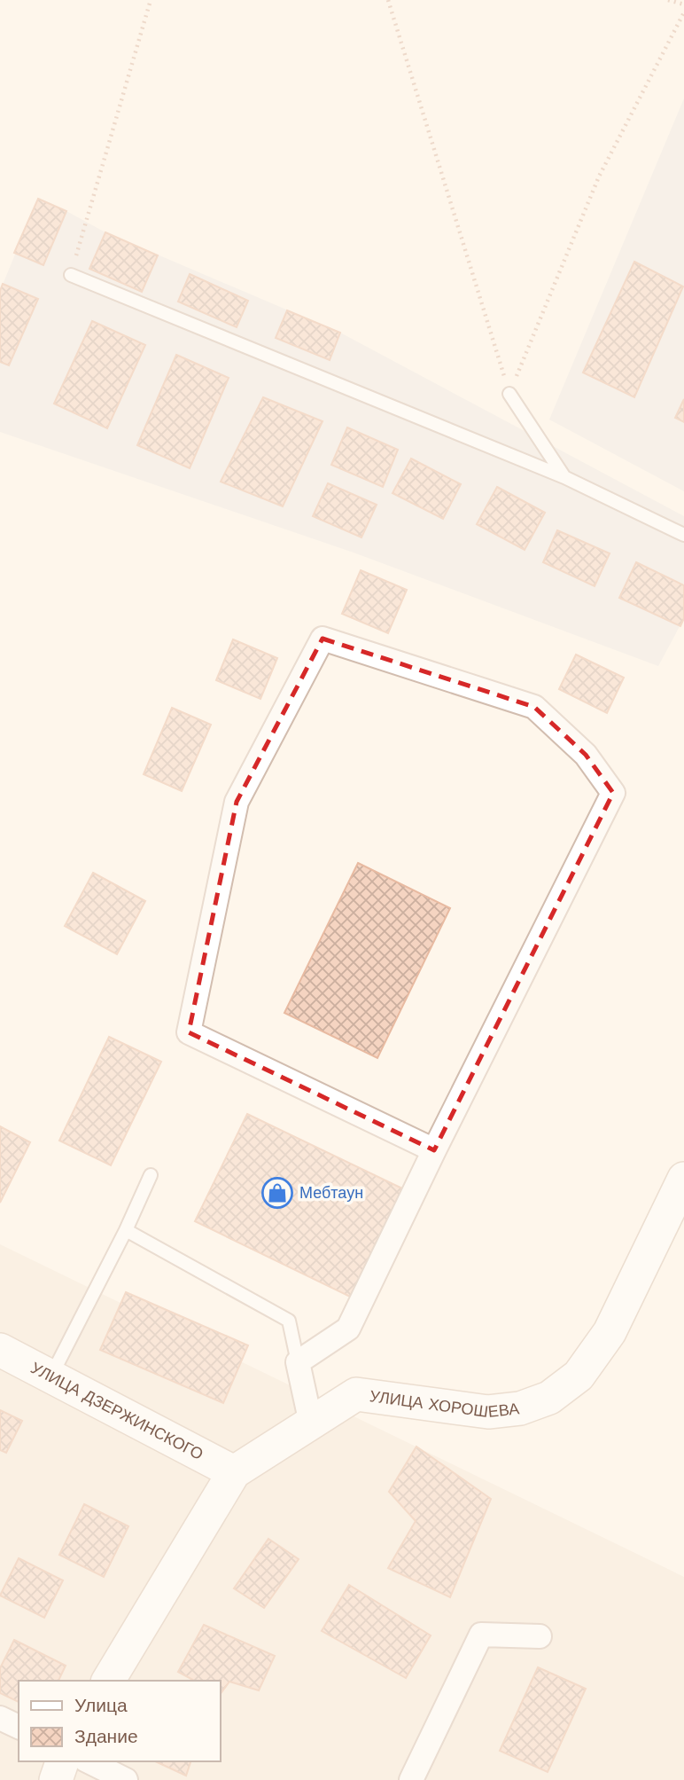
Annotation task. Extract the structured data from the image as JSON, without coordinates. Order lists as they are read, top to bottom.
{
  "streets": {
    "street": ["УЛИЦА ХОРОШЕВА", "УЛИЦА ДЗЕРЖИНСКОГО"]
  },
  "crossings": [
    ["УЛИЦА ХОРОШЕВА", "УЛИЦА ДЗЕРЖИНСКОГО"]
  ],
  "places": {
    "shop": ["Мебтаун"]
  },
  "legend": ["Улица", "Здание"]
}
